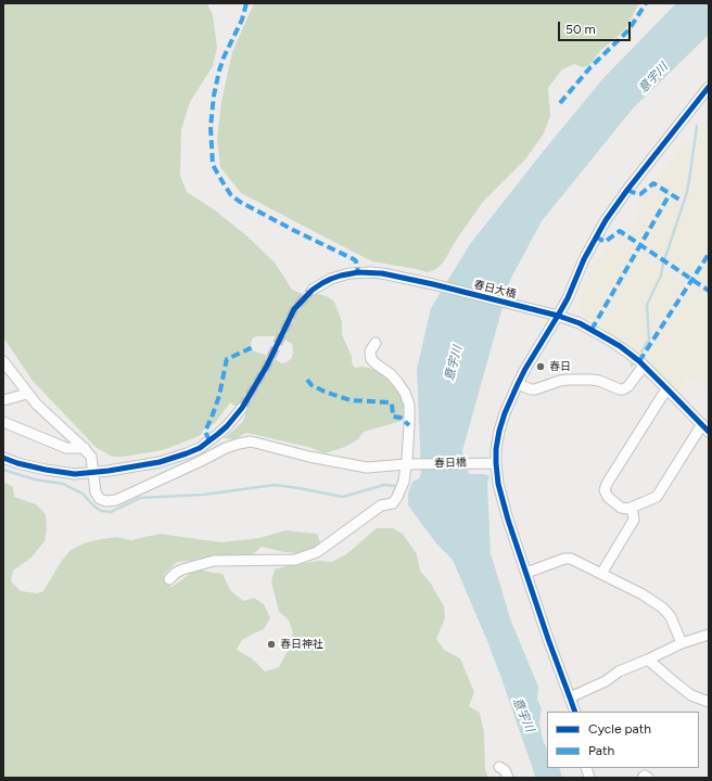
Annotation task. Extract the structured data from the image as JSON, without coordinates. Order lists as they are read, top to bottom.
{
  "streets": {
    "street": ["春日大橋", "春日橋"]
  },
  "water": ["意宇川"],
  "places": ["春日", "春日神社"],
  "legend": ["Cycle path", "Path"],
  "scale_bar": "50 m"
}
